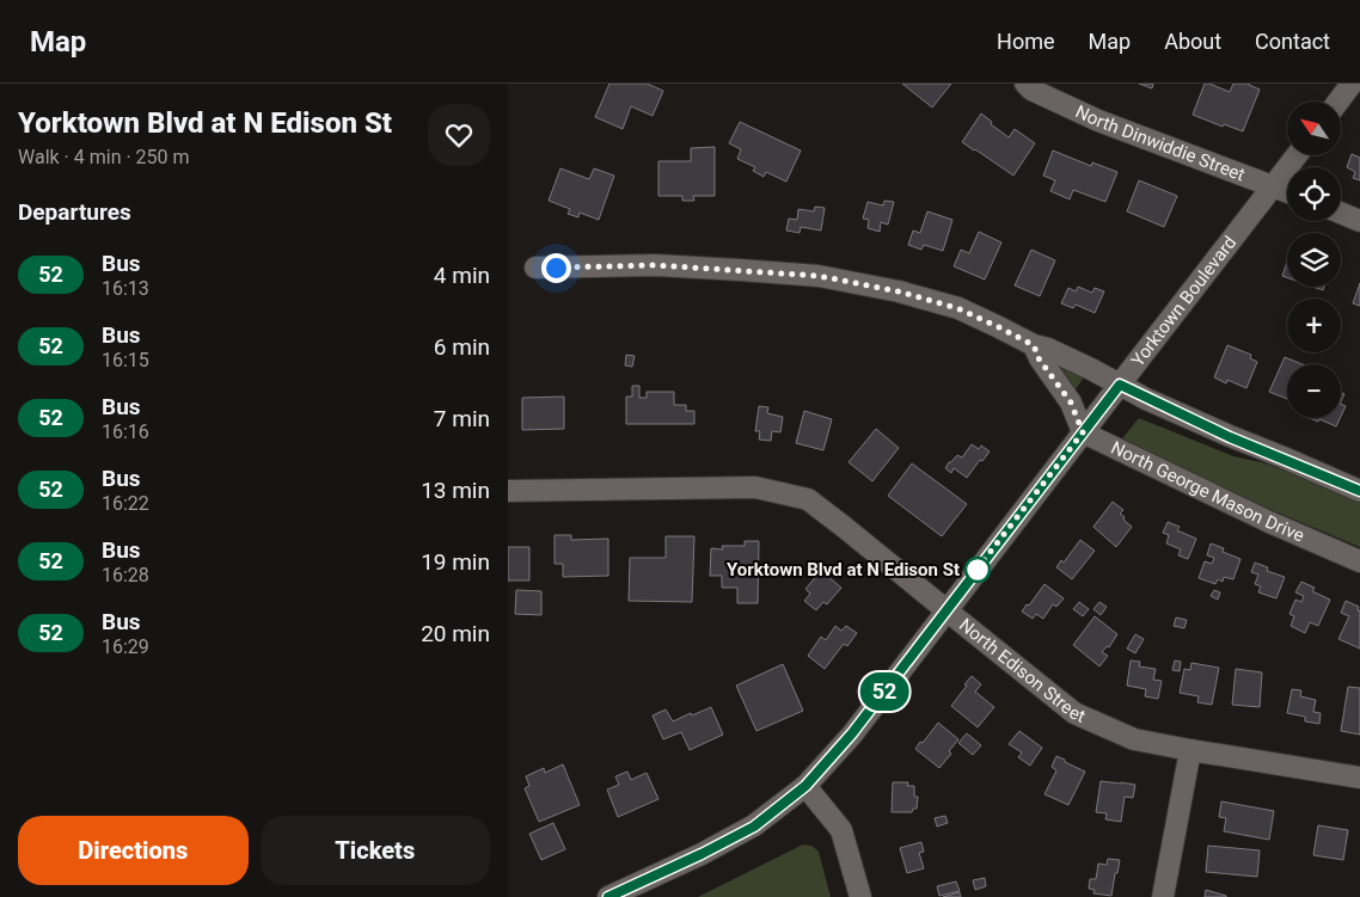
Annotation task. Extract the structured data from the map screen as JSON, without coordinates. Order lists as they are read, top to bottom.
{
  "streets": {
    "street": [
      "North Dinwiddie Street",
      "Yorktown Boulevard",
      "North George Mason Drive",
      "North Edison Street"
    ]
  },
  "crossings": [
    ["North Dinwiddie Street", "Yorktown Boulevard"],
    ["Yorktown Boulevard", "North George Mason Drive"],
    ["Yorktown Boulevard", "North Edison Street"]
  ],
  "places": ["Yorktown Blvd at N Edison St"],
  "lines": ["bus line 52"],
  "north": "top left",
  "page": {
    "header": "Map",
    "nav": [
      "Home",
      "Map",
      "About",
      "Contact"
    ],
    "heading": [
      ["Yorktown Blvd at N Edison St", "Walk · 4 min · 250 m"],
      "Departures"
    ],
    "on_map": "52",
    "map_buttons": ["+", "−"],
    "list": [
      {
        "mark": "52",
        "name": "Bus",
        "note": "16:13",
        "value": "4 min"
      },
      {
        "mark": "52",
        "name": "Bus",
        "note": "16:15",
        "value": "6 min"
      },
      {
        "mark": "52",
        "name": "Bus",
        "note": "16:16",
        "value": "7 min"
      },
      {
        "mark": "52",
        "name": "Bus",
        "note": "16:22",
        "value": "13 min"
      },
      {
        "mark": "52",
        "name": "Bus",
        "note": "16:28",
        "value": "19 min"
      },
      {
        "mark": "52",
        "name": "Bus",
        "note": "16:29",
        "value": "20 min"
      }
    ],
    "buttons": ["Directions", "Tickets"]
  }
}
